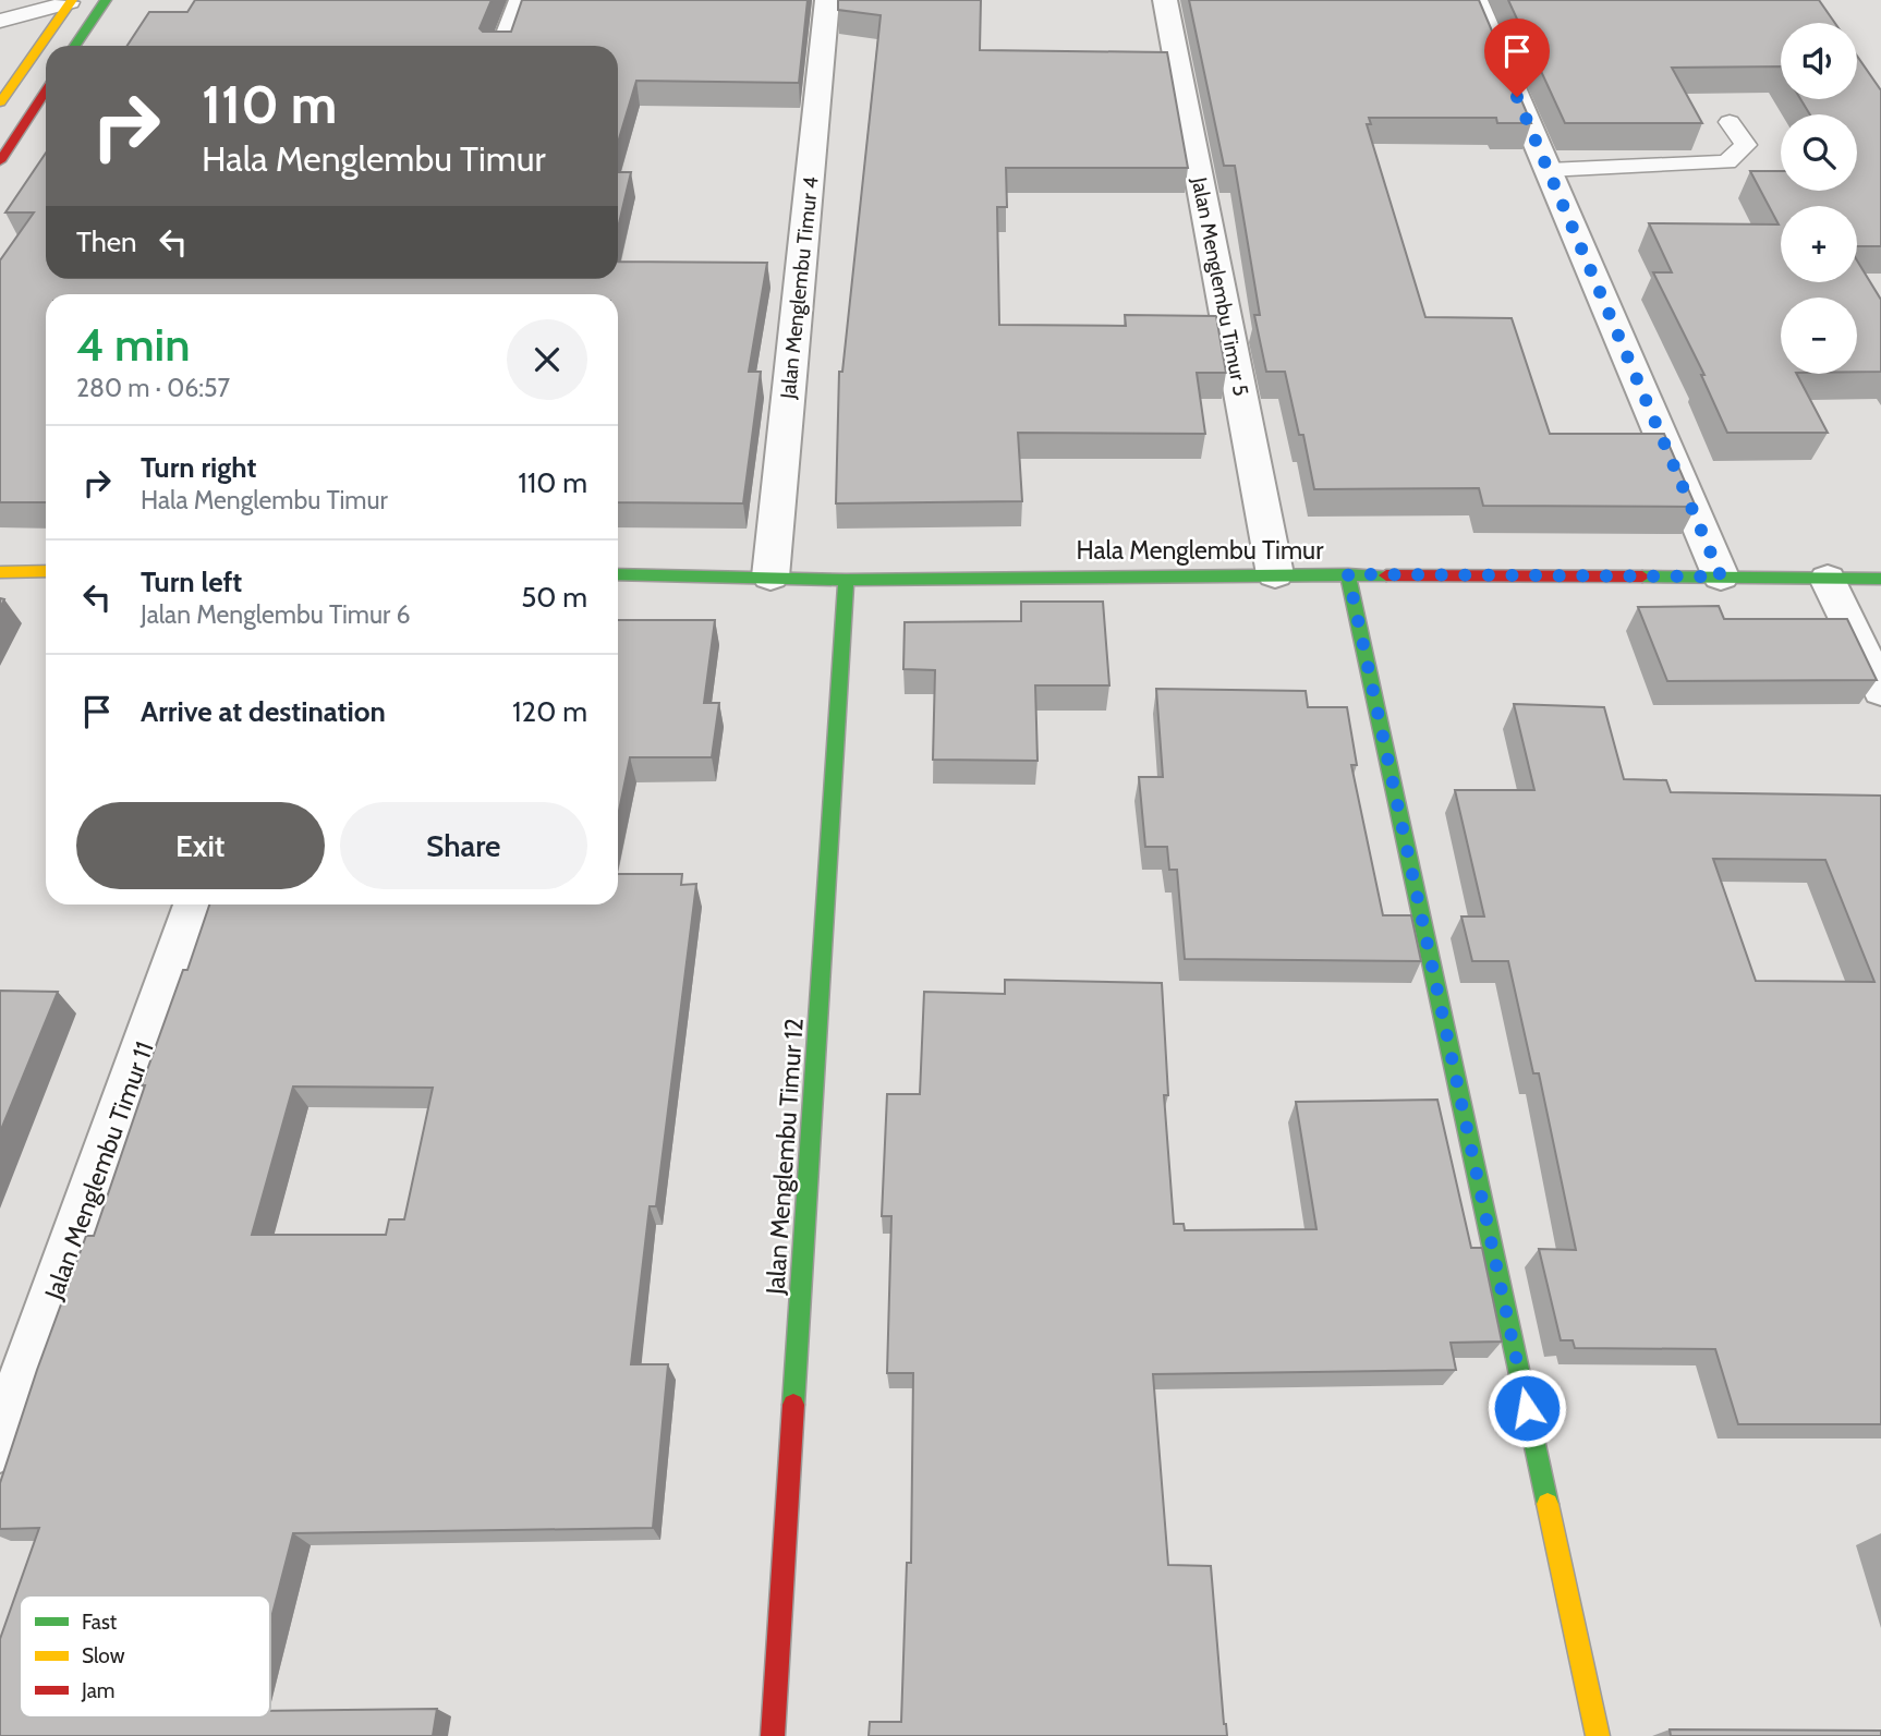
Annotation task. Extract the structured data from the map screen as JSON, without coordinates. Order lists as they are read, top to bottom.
{
  "streets": {
    "street": [
      "Jalan Menglembu Timur 5",
      "Jalan Menglembu Timur 4",
      "Hala Menglembu Timur",
      "Jalan Menglembu Timur 12",
      "Jalan Menglembu Timur 11"
    ]
  },
  "crossings": [
    ["Jalan Menglembu Timur 5", "Hala Menglembu Timur"],
    ["Jalan Menglembu Timur 4", "Hala Menglembu Timur"],
    ["Hala Menglembu Timur", "Jalan Menglembu Timur 12"]
  ],
  "legend": ["Fast", "Slow", "Jam"],
  "page": {
    "map_buttons": ["+", "−"],
    "turn": ["110 m", "Hala Menglembu Timur"],
    "then": "Then",
    "heading": ["4 min", "280 m · 06:57"],
    "list": [
      {
        "name": "Turn right",
        "note": "Hala Menglembu Timur",
        "value": "110 m"
      },
      {
        "name": "Turn left",
        "note": "Jalan Menglembu Timur 6",
        "value": "50 m"
      },
      {
        "name": "Arrive at destination",
        "value": "120 m"
      }
    ],
    "buttons": ["Exit", "Share"]
  }
}
